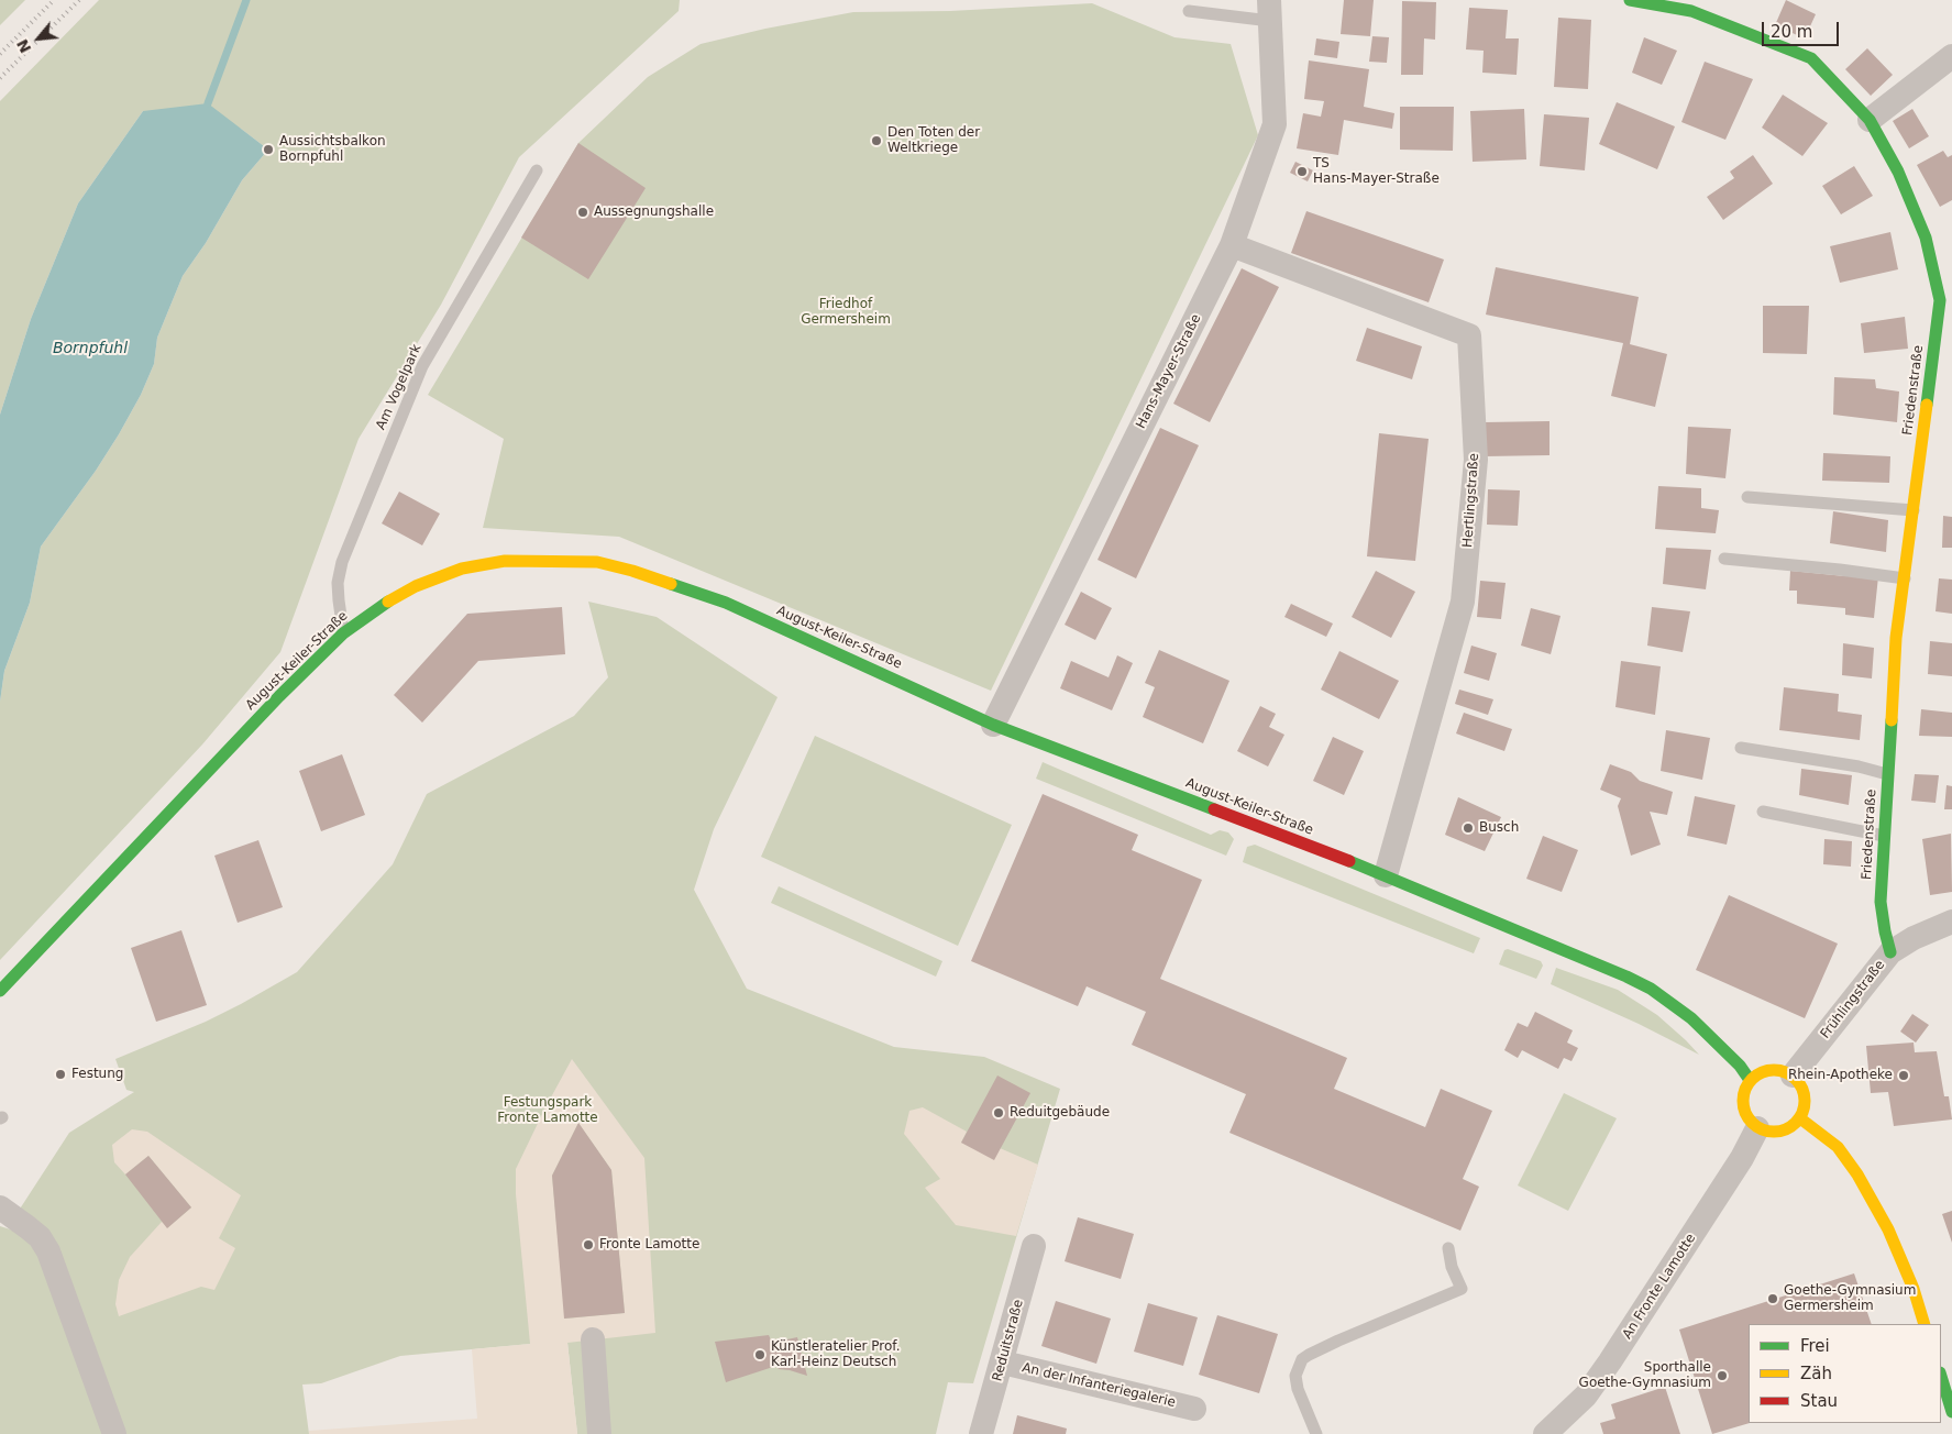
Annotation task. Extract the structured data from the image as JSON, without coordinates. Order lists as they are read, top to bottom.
{
  "streets": {
    "street": [
      "Hans-Mayer-Straße",
      "Friedenstraße",
      "Hertlingstraße",
      "August-Keiler-Straße",
      "Frühlingstraße",
      "An Fronte Lamotte",
      "Reduitstraße",
      "An der Infanteriegalerie"
    ],
    "lane": ["Am Vogelpark"]
  },
  "crossings": [
    ["Hans-Mayer-Straße", "Hertlingstraße"],
    ["Hans-Mayer-Straße", "August-Keiler-Straße"],
    ["Am Vogelpark", "August-Keiler-Straße"],
    ["Friedenstraße", "Frühlingstraße"],
    ["Hertlingstraße", "August-Keiler-Straße"],
    ["August-Keiler-Straße", "Frühlingstraße"],
    ["August-Keiler-Straße", "An Fronte Lamotte"],
    ["Frühlingstraße", "An Fronte Lamotte"],
    ["Reduitstraße", "An der Infanteriegalerie"]
  ],
  "water": ["Bornpfuhl"],
  "parks": ["Friedhof Germersheim", "Festungspark Fronte Lamotte"],
  "places": [
    "Den Toten der Weltkriege",
    "Aussichtsbalkon Bornpfuhl",
    "TS Hans-Mayer-Straße",
    "Aussegnungshalle",
    "Busch",
    "Festung",
    "Rhein-Apotheke",
    "Reduitgebäude",
    "Fronte Lamotte",
    "Goethe-Gymnasium Germersheim",
    "Künstleratelier Prof. Karl-Heinz Deutsch",
    "Sporthalle Goethe-Gymnasium"
  ],
  "legend": ["Frei", "Zäh", "Stau"],
  "scale_bar": "20 m",
  "north": "bottom left"
}
